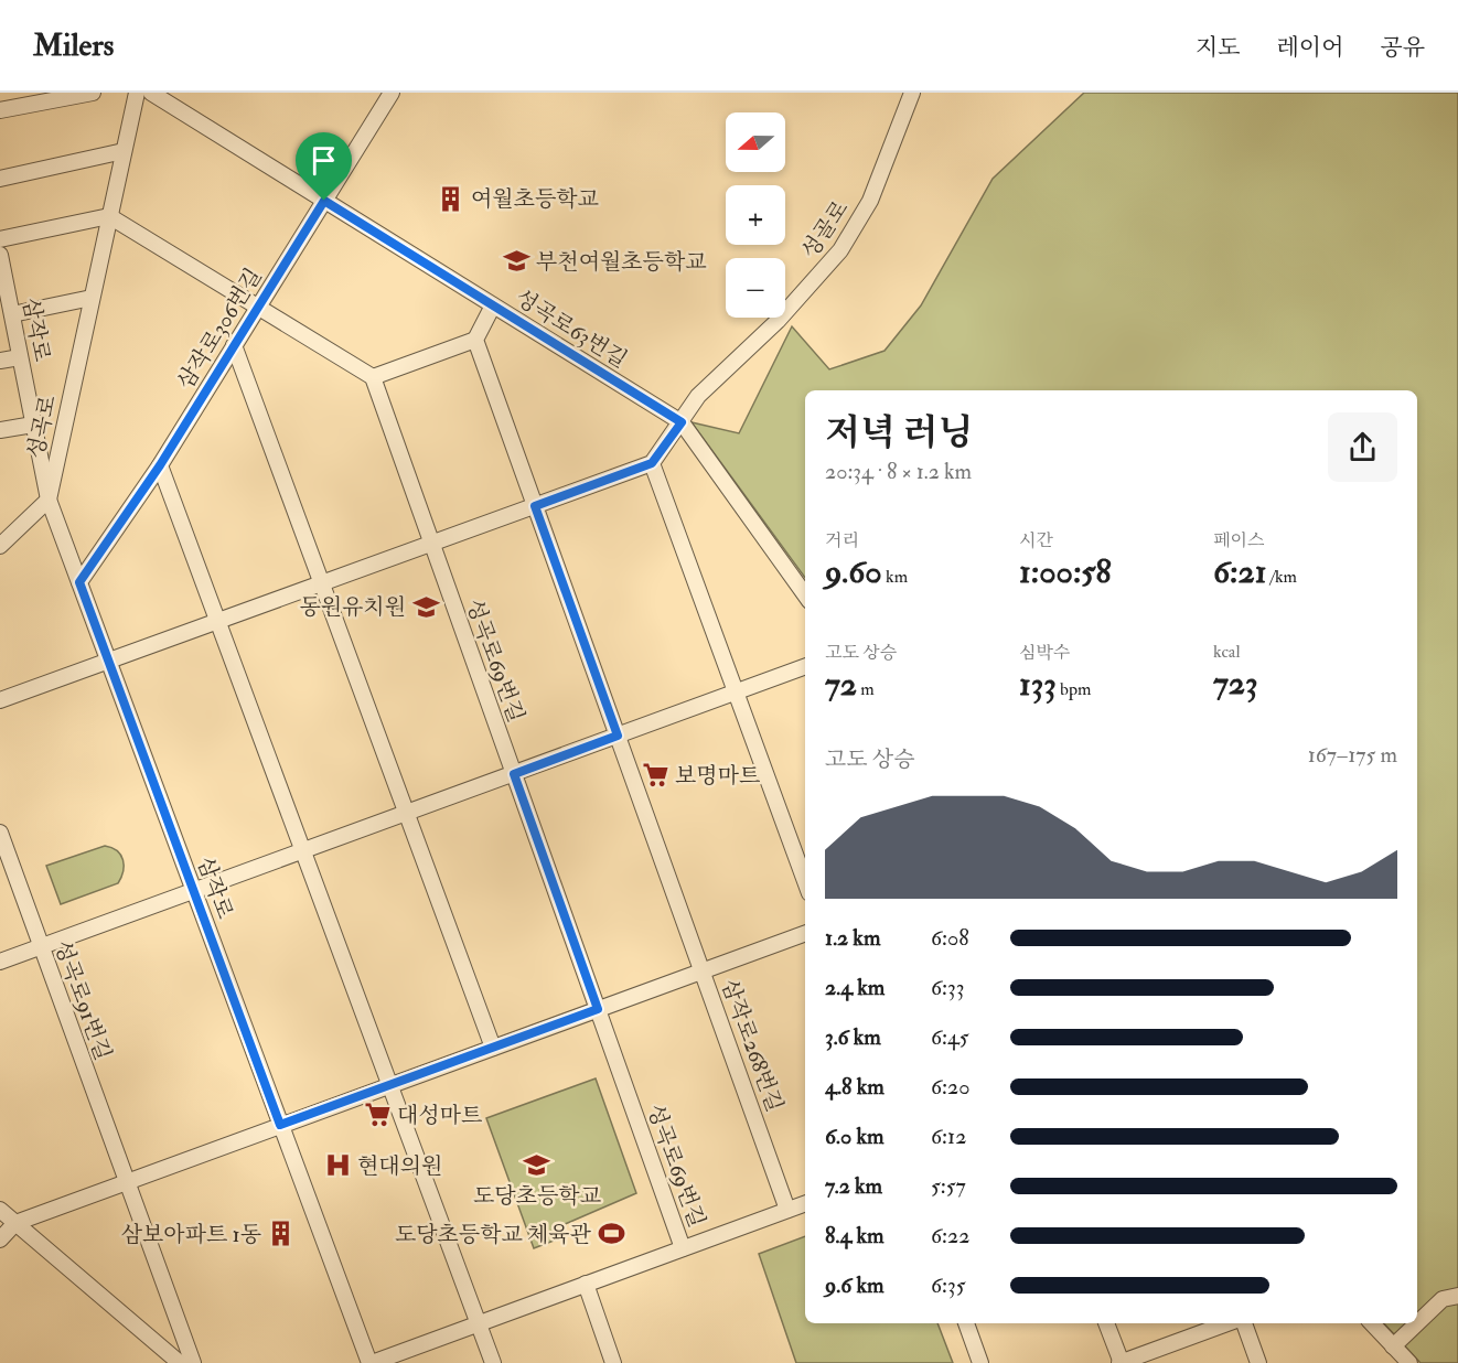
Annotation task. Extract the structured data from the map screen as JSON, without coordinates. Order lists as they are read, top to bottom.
{
  "streets": {
    "street": [
      "성골로",
      "삼작로306번길",
      "성곡로63번길",
      "삼작로",
      "성곡로",
      "성곡로69번길",
      "성곡로91번길",
      "삼작로268번길"
    ]
  },
  "crossings": [
    ["성골로", "성곡로63번길"],
    ["삼작로306번길", "성곡로63번길"],
    ["삼작로306번길", "삼작로"],
    ["삼작로", "성곡로"]
  ],
  "places": {
    "building": ["여월초등학교", "삼보아파트 1동"],
    "school or university": ["부천여월초등학교", "동원유치원", "도당초등학교"],
    "supermarket": ["보명마트", "대성마트"],
    "hospital": ["현대의원"],
    "sports": ["도당초등학교 체육관"]
  },
  "north": "left",
  "page": {
    "header": "Milers",
    "nav": ["지도", "레이어", "공유"],
    "map_buttons": ["+", "−"],
    "heading": ["저녁 러닝", "20:34 · 8 × 1.2 km"],
    "stats": [
      ["거리", "9.60 km"],
      ["시간", "1:00:58"],
      ["페이스", "6:21 /km"],
      ["고도 상승", "72 m"],
      ["심박수", "133 bpm"],
      ["kcal", "723"]
    ],
    "chart": ["고도 상승", "167–175 m"],
    "list": [
      {
        "name": "1.2 km",
        "note": "6:08"
      },
      {
        "name": "2.4 km",
        "note": "6:33"
      },
      {
        "name": "3.6 km",
        "note": "6:45"
      },
      {
        "name": "4.8 km",
        "note": "6:20"
      },
      {
        "name": "6.0 km",
        "note": "6:12"
      },
      {
        "name": "7.2 km",
        "note": "5:57"
      },
      {
        "name": "8.4 km",
        "note": "6:22"
      },
      {
        "name": "9.6 km",
        "note": "6:35"
      }
    ]
  }
}
